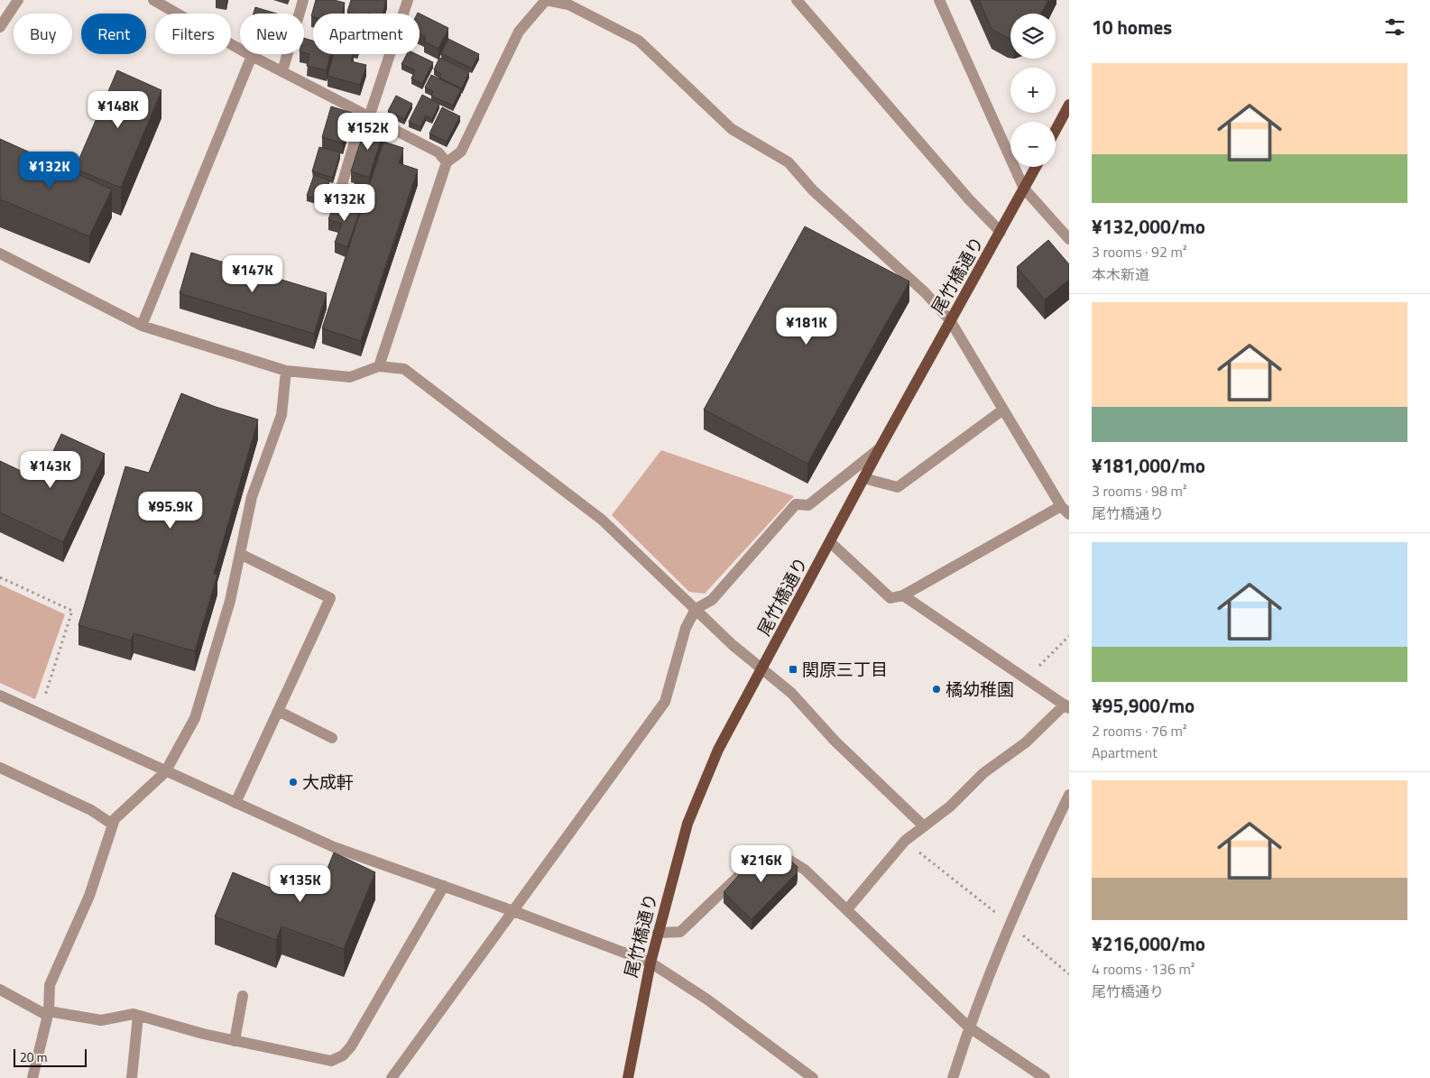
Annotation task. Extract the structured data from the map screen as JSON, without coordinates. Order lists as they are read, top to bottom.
{
  "streets": {
    "main road": ["尾竹橋通り"]
  },
  "places": {
    "transit": ["関原三丁目"],
    "other": ["橘幼稚園", "大成軒"]
  },
  "scale_bar": "20 m",
  "page": {
    "heading": "10 homes",
    "map_buttons": ["+", "−"],
    "chip": [
      "Buy",
      "Rent",
      "Filters",
      "New",
      "Apartment"
    ],
    "list": [
      {
        "name": "¥132,000/mo",
        "note": "3 rooms · 92 m² · 本木新道"
      },
      {
        "name": "¥181,000/mo",
        "note": "3 rooms · 98 m² · 尾竹橋通り"
      },
      {
        "name": "¥95,900/mo",
        "note": "2 rooms · 76 m² · Apartment"
      },
      {
        "name": "¥216,000/mo",
        "note": "4 rooms · 136 m² · 尾竹橋通り"
      }
    ],
    "price": [
      "¥148K",
      "¥152K",
      "¥132K",
      "¥132K",
      "¥147K",
      "¥181K",
      "¥143K",
      "¥95.9K",
      "¥216K",
      "¥135K"
    ],
    "scale": "20 m"
  }
}
